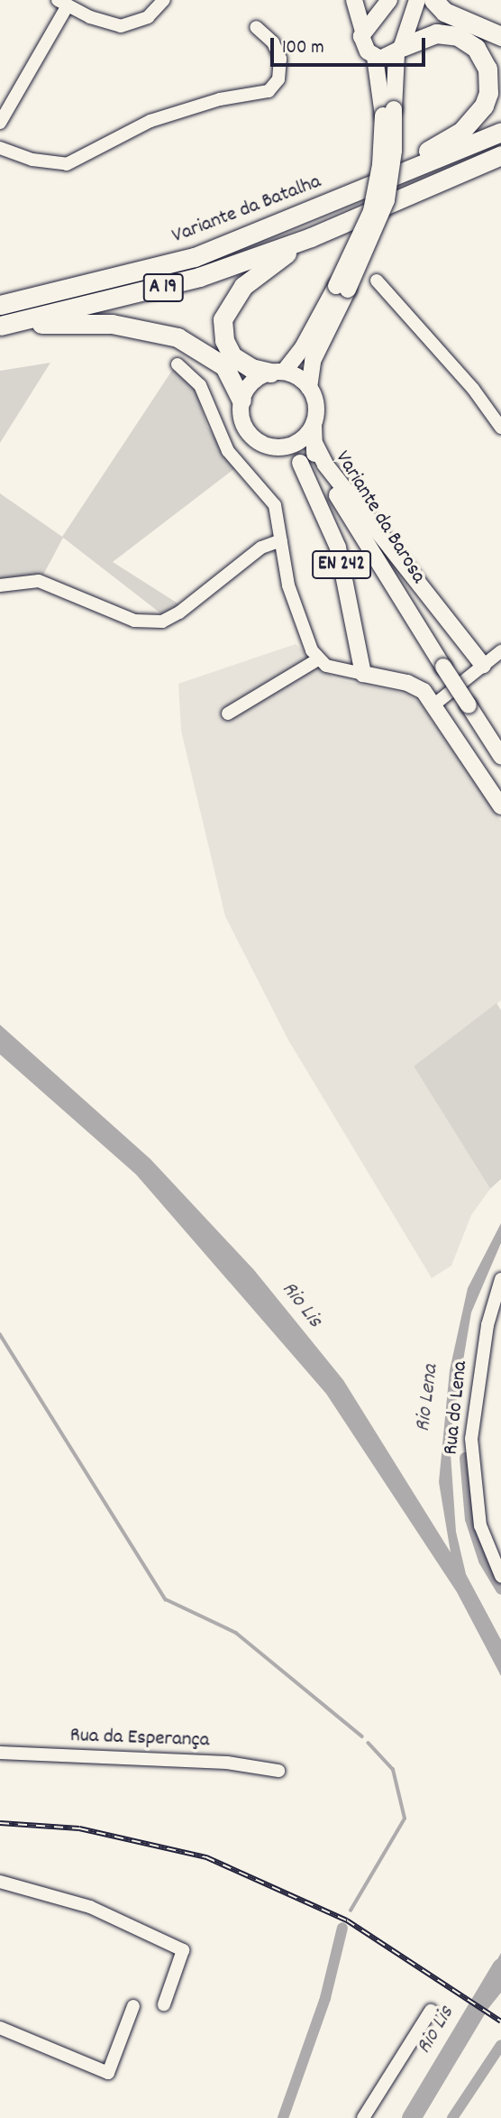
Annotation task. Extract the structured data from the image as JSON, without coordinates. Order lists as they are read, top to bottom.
{
  "streets": {
    "highway": ["Variante da Batalha", "A 19"],
    "main road": ["Variante da Barosa", "EN 242"],
    "street": ["Rua do Lena", "Rua da Esperança"]
  },
  "crossings": [
    ["Variante da Barosa", "EN 242"]
  ],
  "water": ["Rio Lis", "Rio Lena"],
  "scale_bar": "100 m"
}
